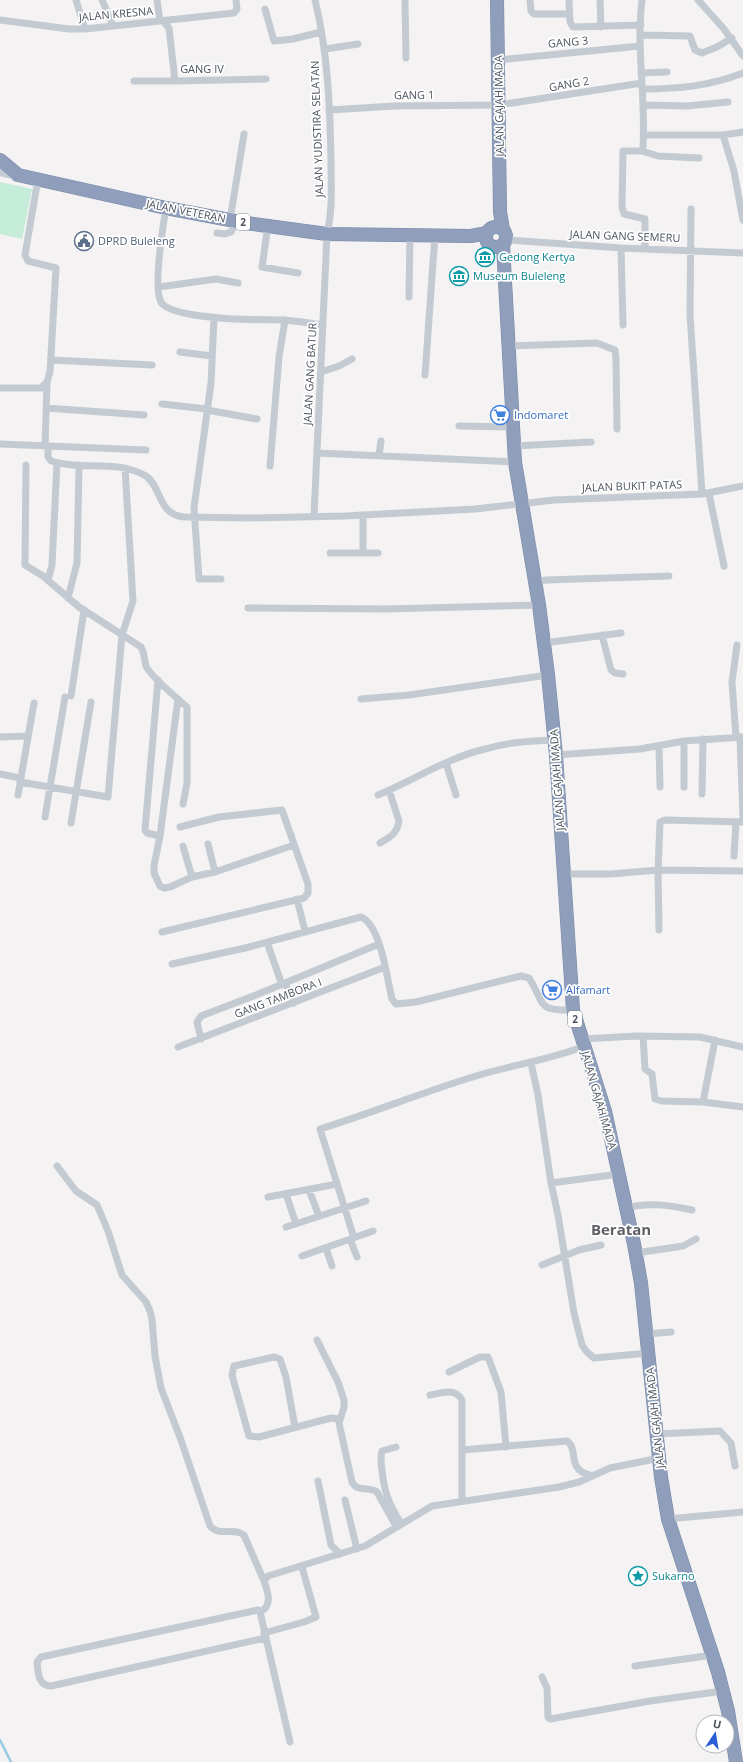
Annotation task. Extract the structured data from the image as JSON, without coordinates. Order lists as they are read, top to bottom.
{
  "streets": {
    "highway": ["JALAN GAJAH MADA", "JALAN VETERAN", "2"],
    "street": [
      "JALAN KRESNA",
      "GANG 3",
      "GANG IV",
      "GANG 2",
      "GANG 1",
      "JALAN YUDISTIRA SELATAN",
      "JALAN GANG SEMERU",
      "JALAN GANG BATUR",
      "JALAN BUKIT PATAS",
      "GANG TAMBORA I"
    ]
  },
  "crossings": [
    ["JALAN KRESNA", "GANG IV"],
    ["GANG 3", "JALAN GAJAH MADA"],
    ["GANG 2", "GANG 1"],
    ["GANG 2", "JALAN GAJAH MADA"],
    ["GANG 1", "JALAN GAJAH MADA"],
    ["GANG 1", "JALAN YUDISTIRA SELATAN"],
    ["JALAN GAJAH MADA", "JALAN VETERAN"],
    ["JALAN GAJAH MADA", "JALAN GANG SEMERU"],
    ["JALAN GAJAH MADA", "JALAN BUKIT PATAS"],
    ["JALAN YUDISTIRA SELATAN", "JALAN VETERAN"],
    ["JALAN YUDISTIRA SELATAN", "JALAN GANG BATUR"],
    ["JALAN VETERAN", "2"],
    ["JALAN VETERAN", "JALAN GANG SEMERU"],
    ["JALAN VETERAN", "JALAN GANG BATUR"]
  ],
  "districts": ["Beratan"],
  "places": {
    "public building": ["DPRD Buleleng"],
    "museum": ["Gedong Kertya", "Museum Buleleng"],
    "supermarket": ["Indomaret", "Alfamart"],
    "place": ["Sukarno"]
  },
  "north": "top"
}
